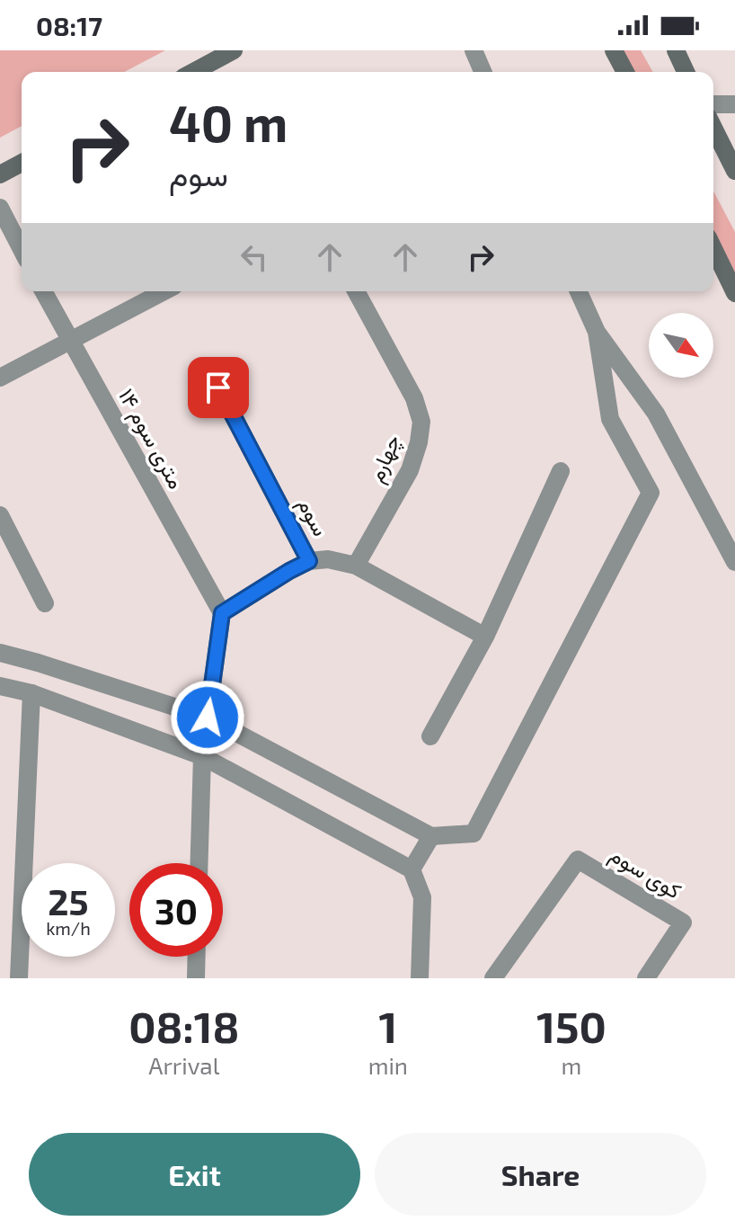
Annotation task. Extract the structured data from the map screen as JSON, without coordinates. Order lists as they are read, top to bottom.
{
  "streets": {
    "street": [
      "۱۴ متری سوم",
      "چهارم",
      "سوم",
      "کوی سوم"
    ]
  },
  "crossings": [
    ["۱۴ متری سوم", "سوم"]
  ],
  "north": "bottom right",
  "page": {
    "status": "08:17",
    "turn": ["40 m", "سوم"],
    "speed": "25 km/h",
    "limit": "30",
    "eta": [
      "08:18",
      "Arrival",
      "1",
      "min",
      "150",
      "m"
    ],
    "buttons": ["Exit", "Share"]
  }
}
